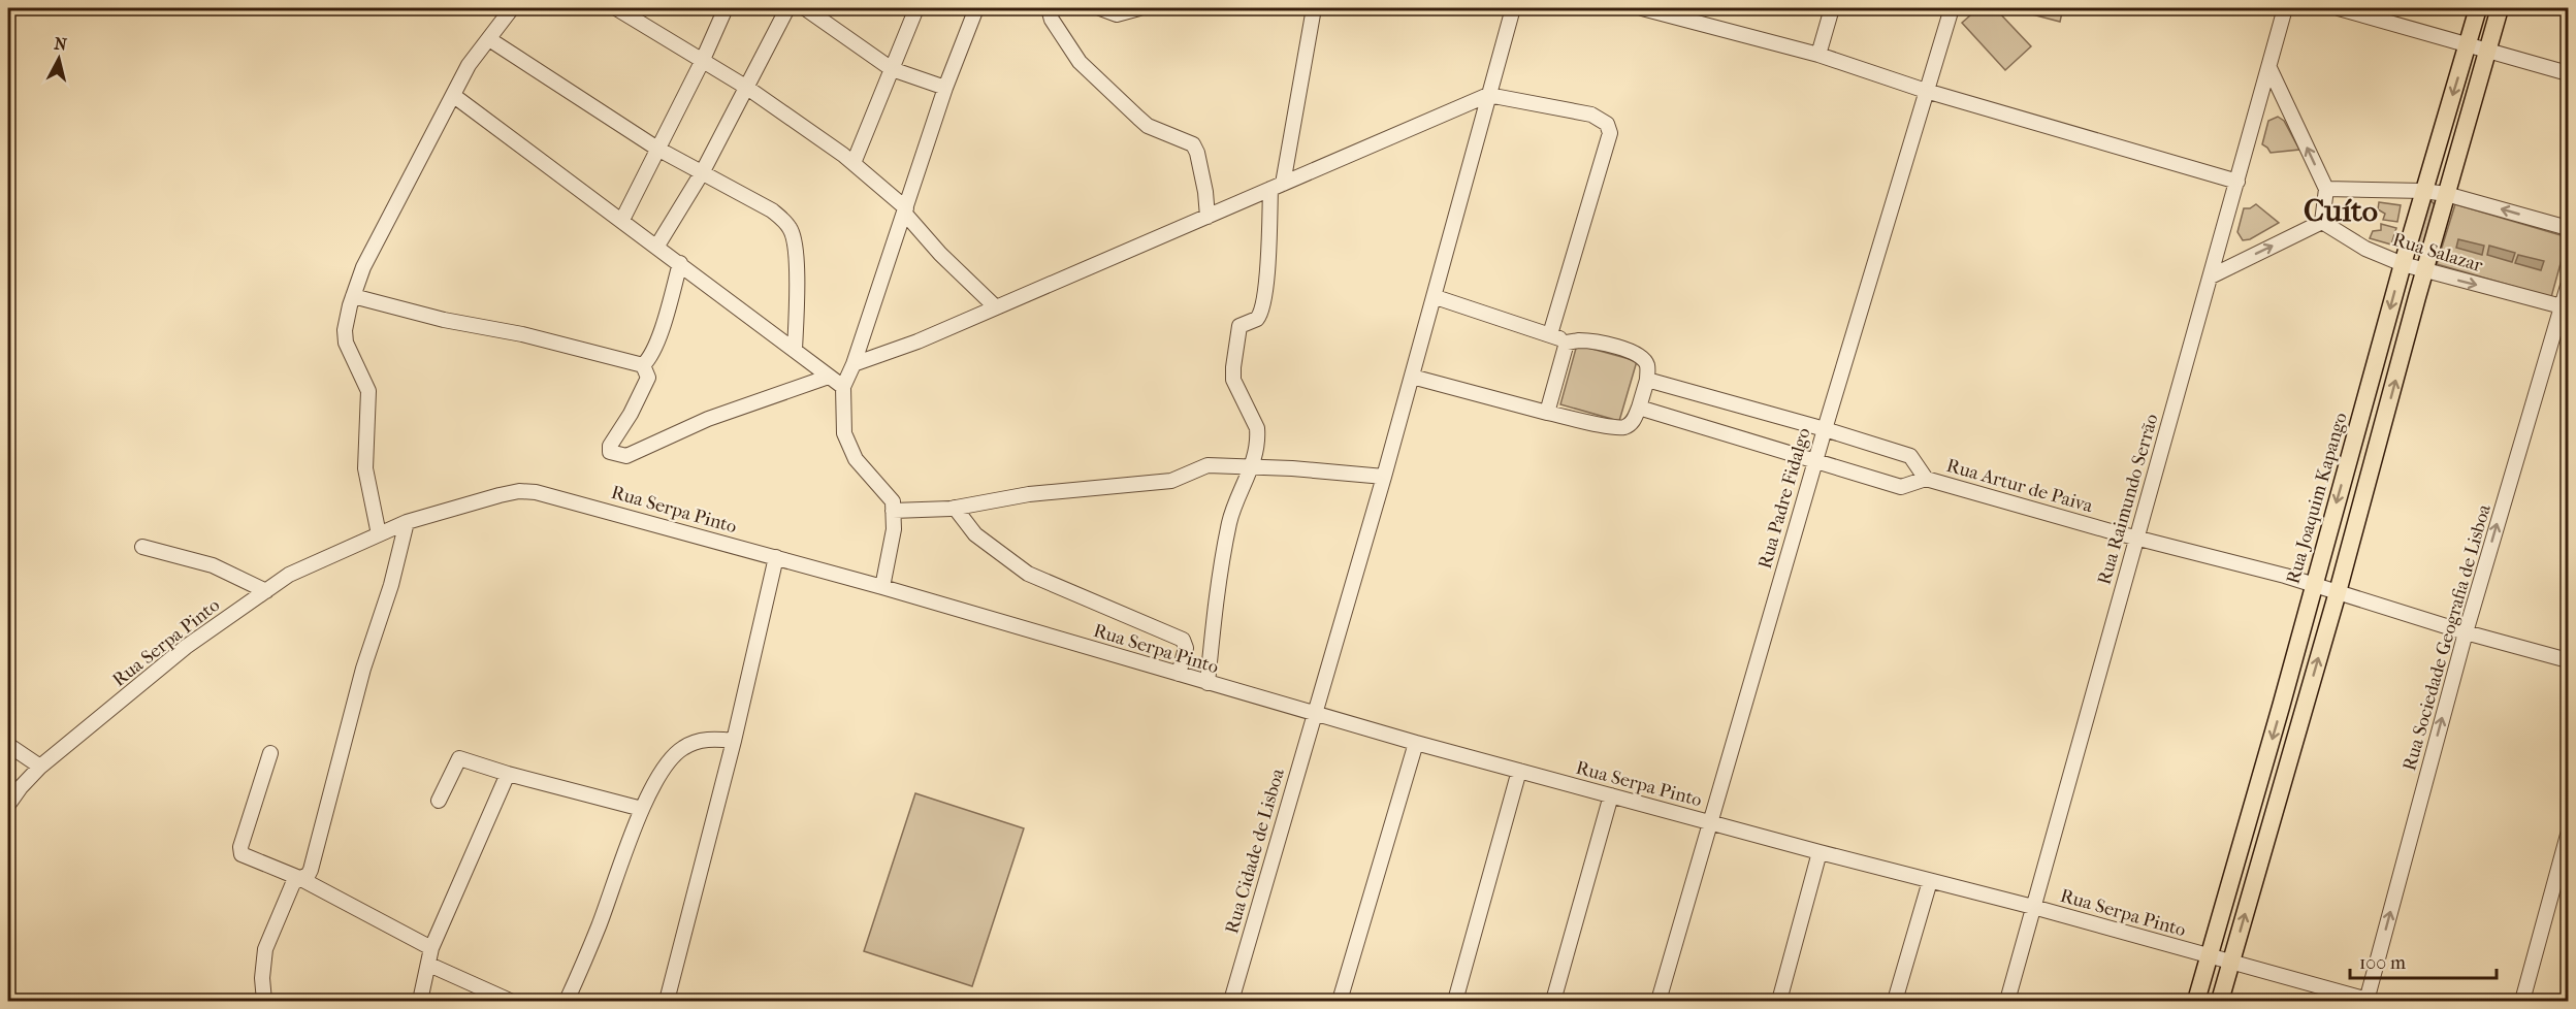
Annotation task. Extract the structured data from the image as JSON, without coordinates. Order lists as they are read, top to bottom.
{
  "streets": {
    "main road": ["Rua Joaquim Kapango"],
    "street": [
      "Rua Salazar",
      "Rua Artur de Paiva",
      "Rua Padre Fidalgo",
      "Rua Raimundo Serrão",
      "Rua Serpa Pinto",
      "Rua Sociedade Geografia de Lisboa",
      "Rua Cidade de Lisboa"
    ]
  },
  "crossings": [
    ["Rua Salazar", "Rua Joaquim Kapango"],
    ["Rua Salazar", "Rua Sociedade Geografia de Lisboa"],
    ["Rua Artur de Paiva", "Rua Joaquim Kapango"],
    ["Rua Artur de Paiva", "Rua Raimundo Serrão"],
    ["Rua Artur de Paiva", "Rua Sociedade Geografia de Lisboa"],
    ["Rua Padre Fidalgo", "Rua Serpa Pinto"],
    ["Rua Joaquim Kapango", "Rua Serpa Pinto"],
    ["Rua Raimundo Serrão", "Rua Serpa Pinto"],
    ["Rua Serpa Pinto", "Rua Sociedade Geografia de Lisboa"],
    ["Rua Serpa Pinto", "Rua Cidade de Lisboa"]
  ],
  "one_way": ["Rua Sociedade Geografia de Lisboa"],
  "districts": ["Cuíto"],
  "scale_bar": "100 m",
  "north": "top"
}
